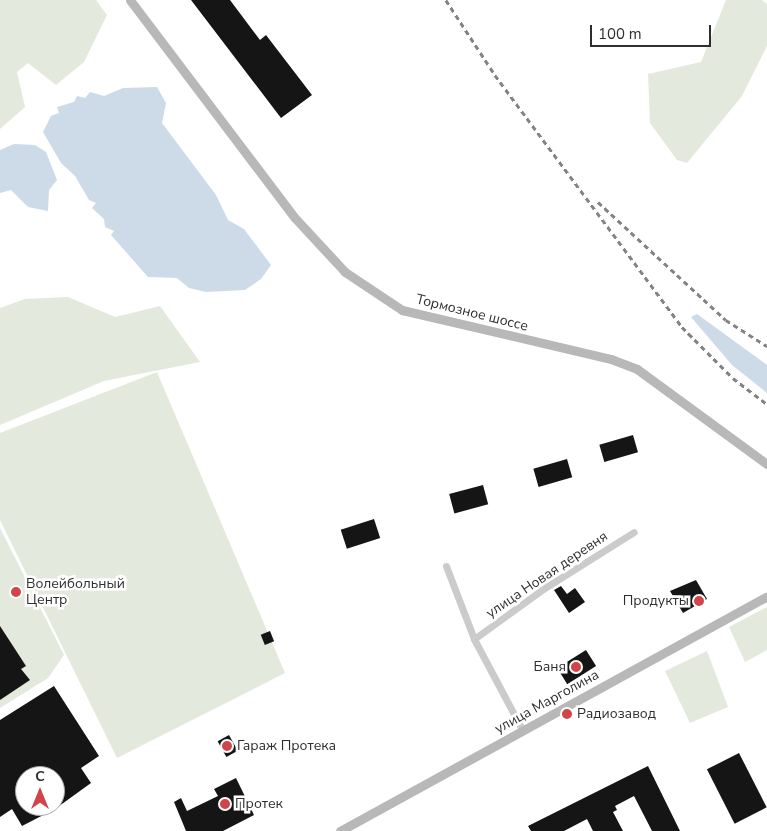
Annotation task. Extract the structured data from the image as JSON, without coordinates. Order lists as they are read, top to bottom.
{
  "streets": {
    "street": ["Тормозное шоссе", "улица Новая деревня", "улица Марголина"]
  },
  "places": [
    "Волейбольный Центр",
    "Продукты",
    "Баня",
    "Радиозавод",
    "Гараж Протека",
    "Протек"
  ],
  "scale_bar": "100 m",
  "north": "top"
}
